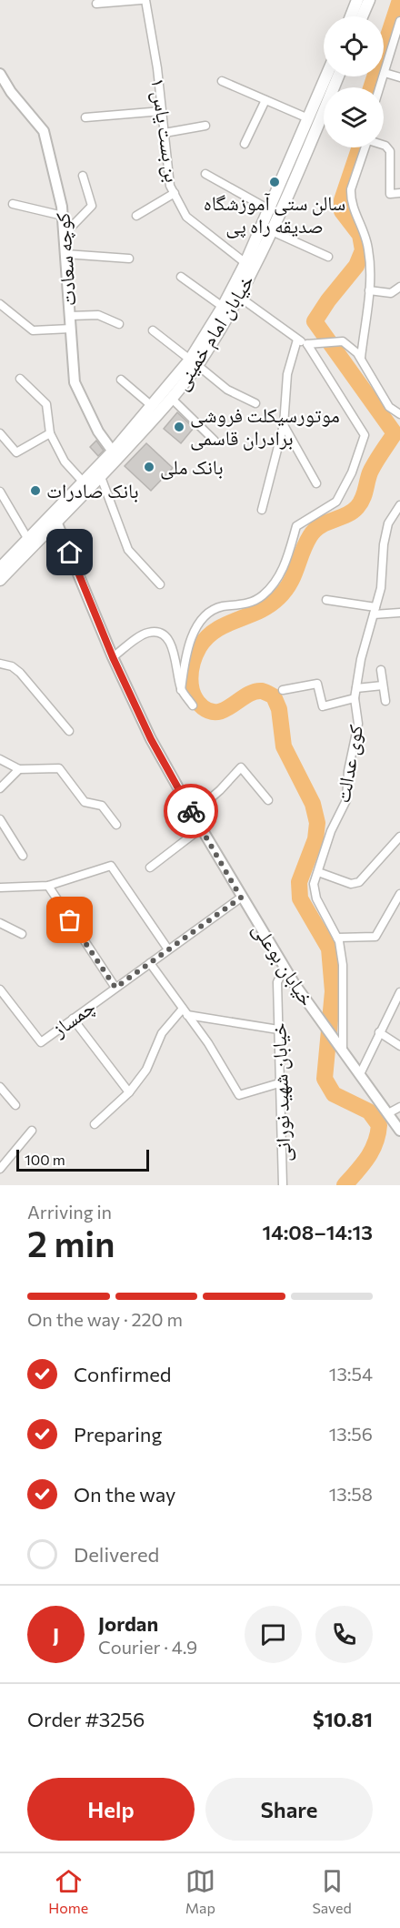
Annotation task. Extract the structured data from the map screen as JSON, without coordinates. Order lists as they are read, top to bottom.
{
  "streets": {
    "main road": ["خیابان امام خمینی"],
    "street": [
      "بن بست یاس ۱",
      "کوچه سعادت",
      "کوی عدالت",
      "خیابان بوعلی",
      "چمساز",
      "خیابان شهید نورانی"
    ]
  },
  "crossings": [
    ["بن بست یاس ۱", "خیابان امام خمینی"],
    ["کوچه سعادت", "خیابان امام خمینی"],
    ["خیابان امام خمینی", "خیابان بوعلی"],
    ["کوی عدالت", "خیابان بوعلی"],
    ["خیابان بوعلی", "چمساز"],
    ["خیابان بوعلی", "خیابان شهید نورانی"]
  ],
  "places": [
    "سالن ستی آموزشگاه صدیقه راه پی",
    "موتورسیکلت فروشی برادران قاسمی",
    "بانک ملی",
    "بانک صادرات"
  ],
  "scale_bar": "100 m",
  "page": {
    "scale": "100 m",
    "heading": ["2 min", "Arriving in", "14:08–14:13"],
    "panel": [
      "Jordan",
      "Courier · 4.9",
      "Order #3256",
      "$10.81"
    ],
    "bar": "On the way · 220 m",
    "list": [
      ["Confirmed", "13:54"],
      ["Preparing", "13:56"],
      ["On the way", "13:58"],
      "Delivered"
    ],
    "round": "J",
    "buttons": ["Help", "Share"],
    "tabs": ["Home", "Map", "Saved"]
  }
}
